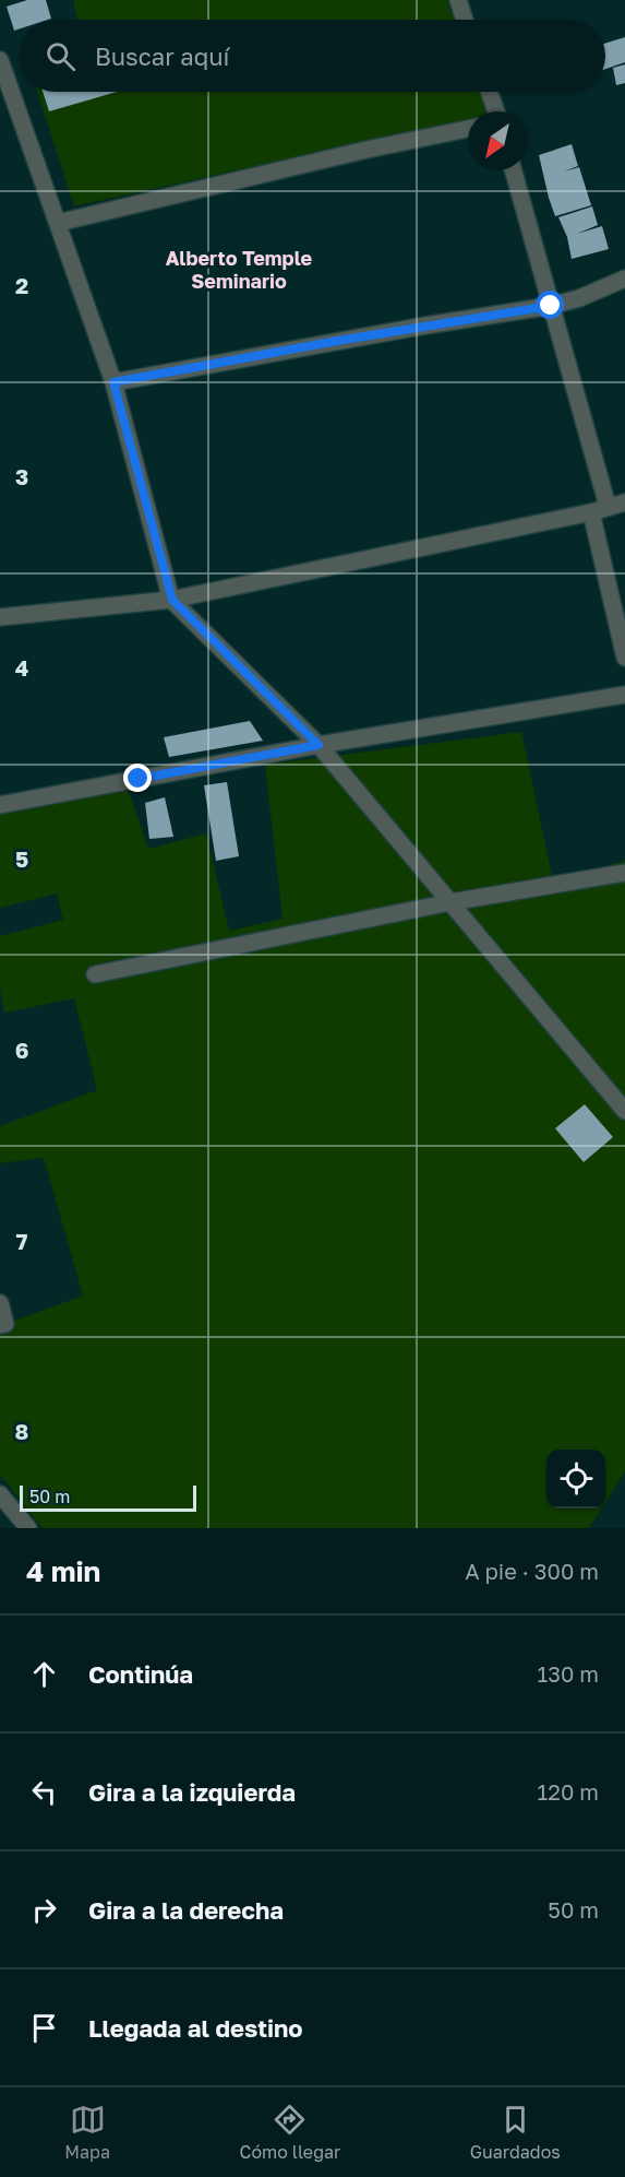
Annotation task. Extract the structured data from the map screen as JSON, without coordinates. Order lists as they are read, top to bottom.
{
  "districts": ["Alberto Temple Seminario"],
  "scale_bar": "50 m",
  "north": "bottom left",
  "page": {
    "search": "Buscar aquí",
    "scale": "50 m",
    "heading": ["4 min", "A pie · 300 m"],
    "list": [
      ["Continúa", "130 m"],
      ["Gira a la izquierda", "120 m"],
      ["Gira a la derecha", "50 m"],
      "Llegada al destino"
    ],
    "nav": ["Mapa", "Cómo llegar", "Guardados"]
  },
  "grid": {
    "rows": [
      "2",
      "3",
      "4",
      "5",
      "6",
      "7",
      "8"
    ]
  }
}
